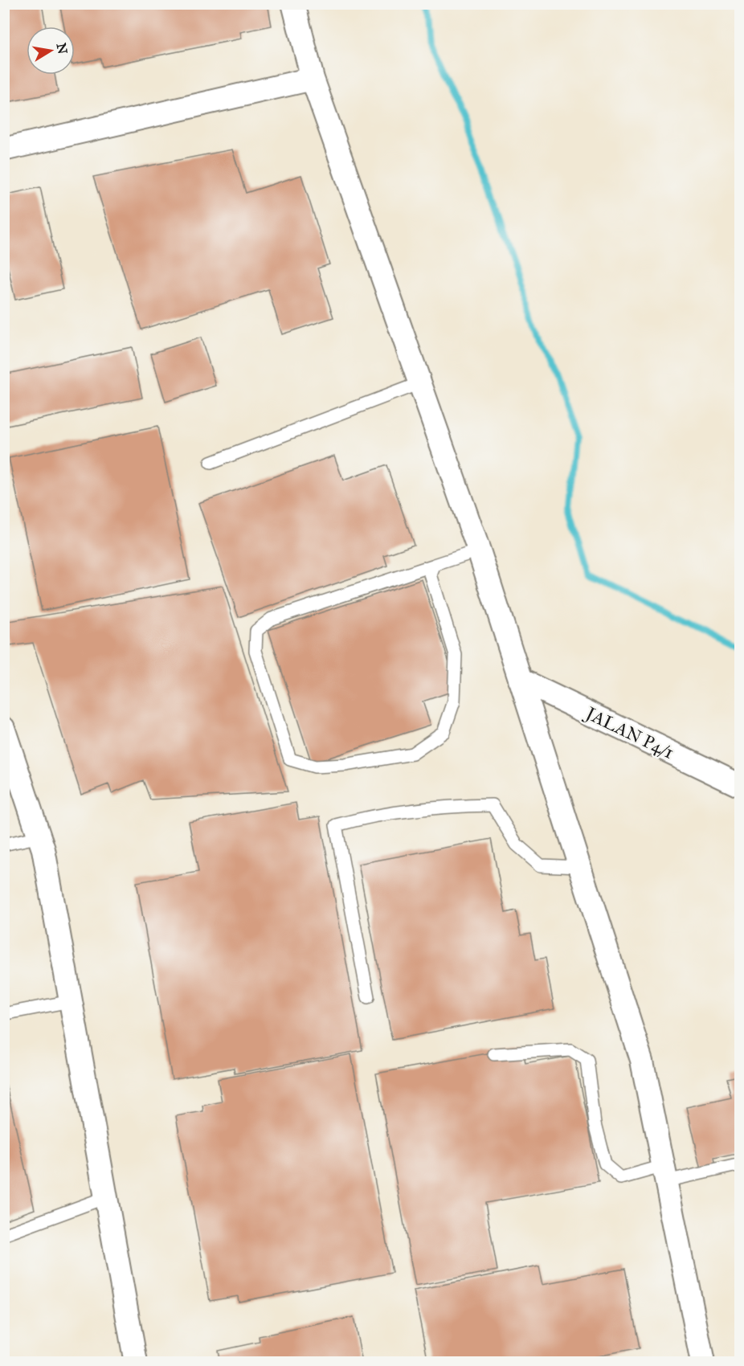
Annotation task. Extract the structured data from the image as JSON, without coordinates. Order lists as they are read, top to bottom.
{
  "streets": {
    "street": ["JALAN P4/1"]
  },
  "north": "right"
}
